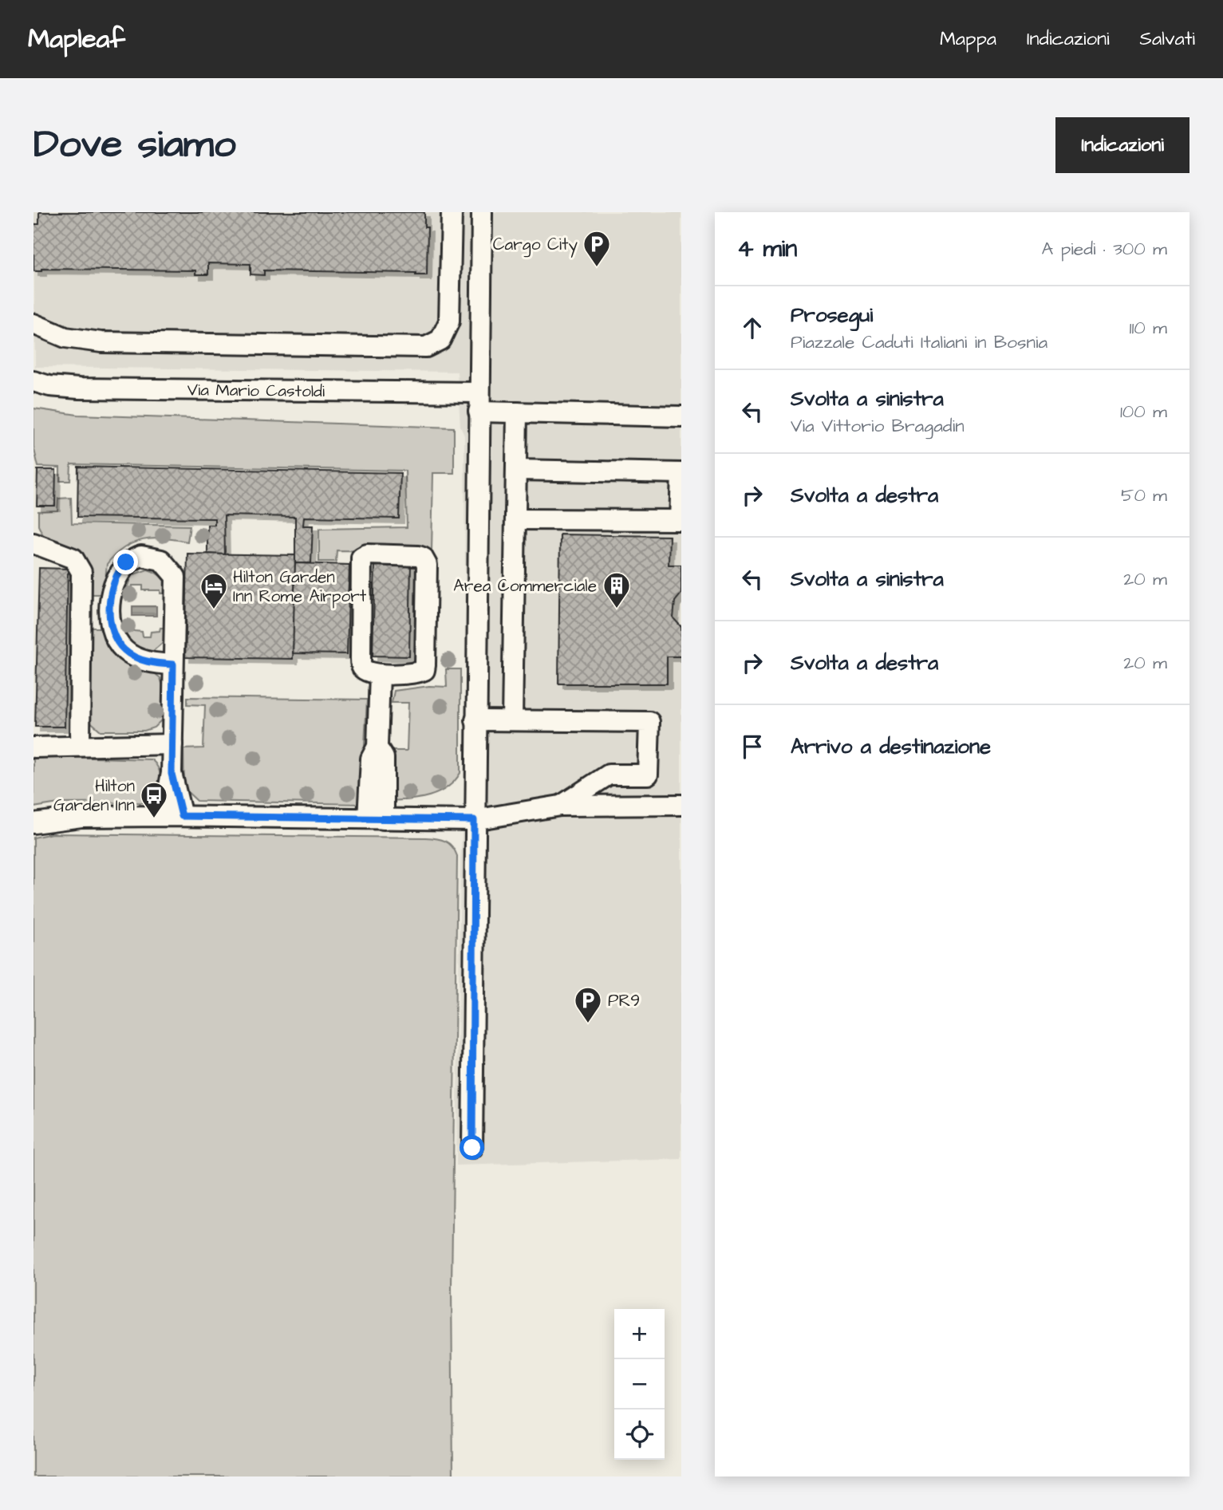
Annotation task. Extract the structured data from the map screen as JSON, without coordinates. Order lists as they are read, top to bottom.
{
  "streets": {
    "street": ["Via Mario Castoldi"]
  },
  "places": {
    "parking": ["Cargo City", "PR9"],
    "building": ["Area Commerciale"],
    "hotel": ["Hilton Garden Inn Rome Airport"],
    "bus stop": ["Hilton Garden Inn"]
  },
  "page": {
    "header": "Mapleaf",
    "nav": ["Mappa", "Indicazioni", "Salvati"],
    "buttons": "Indicazioni",
    "title": "Dove siamo",
    "heading": ["4 min", "A piedi · 300 m"],
    "list": [
      ["Prosegui", "Piazzale Caduti Italiani in Bosnia", "110 m"],
      ["Svolta a sinistra", "Via Vittorio Bragadin", "100 m"],
      ["Svolta a destra", "50 m"],
      ["Svolta a sinistra", "20 m"],
      ["Svolta a destra", "20 m"],
      "Arrivo a destinazione"
    ],
    "map_buttons": ["+", "−"]
  }
}
